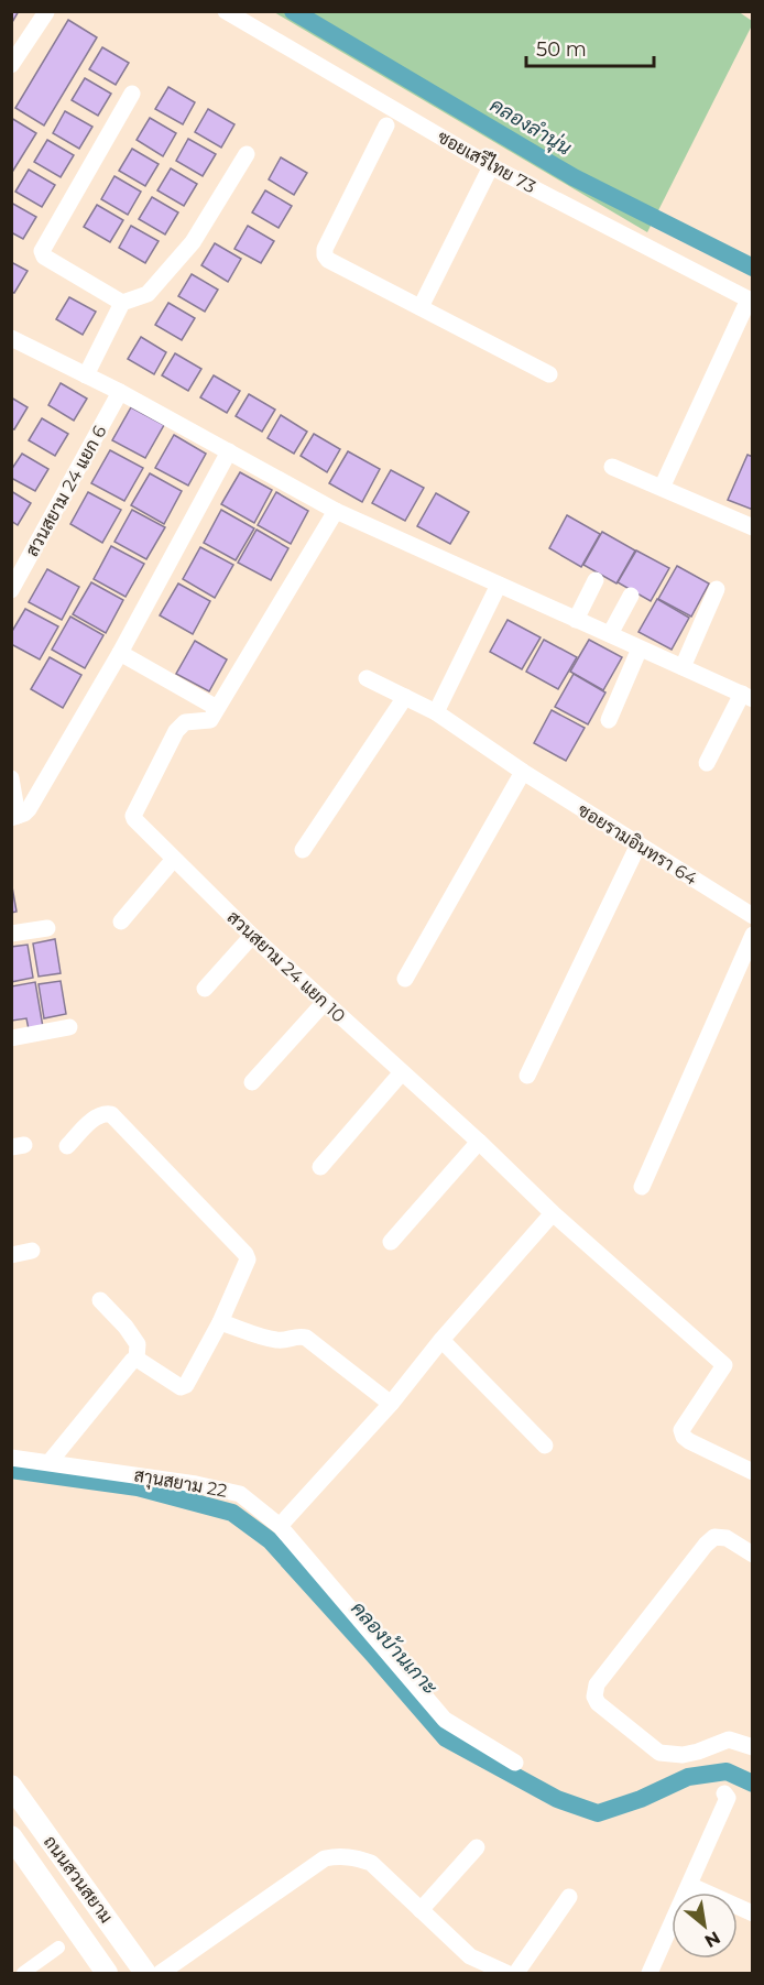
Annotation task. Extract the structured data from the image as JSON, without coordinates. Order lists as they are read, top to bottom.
{
  "streets": {
    "street": [
      "ซอยเสรีไทย 73",
      "สวนสยาม 24 แยก 6",
      "ซอยรามอินทรา 64",
      "สวนสยาม 24 แยก 10",
      "สาุนสยาม 22",
      "ถนนสวนสยาม"
    ]
  },
  "water": ["คลองลำนุ่น", "คลองบ้านเกาะ"],
  "scale_bar": "50 m",
  "north": "bottom right"
}
